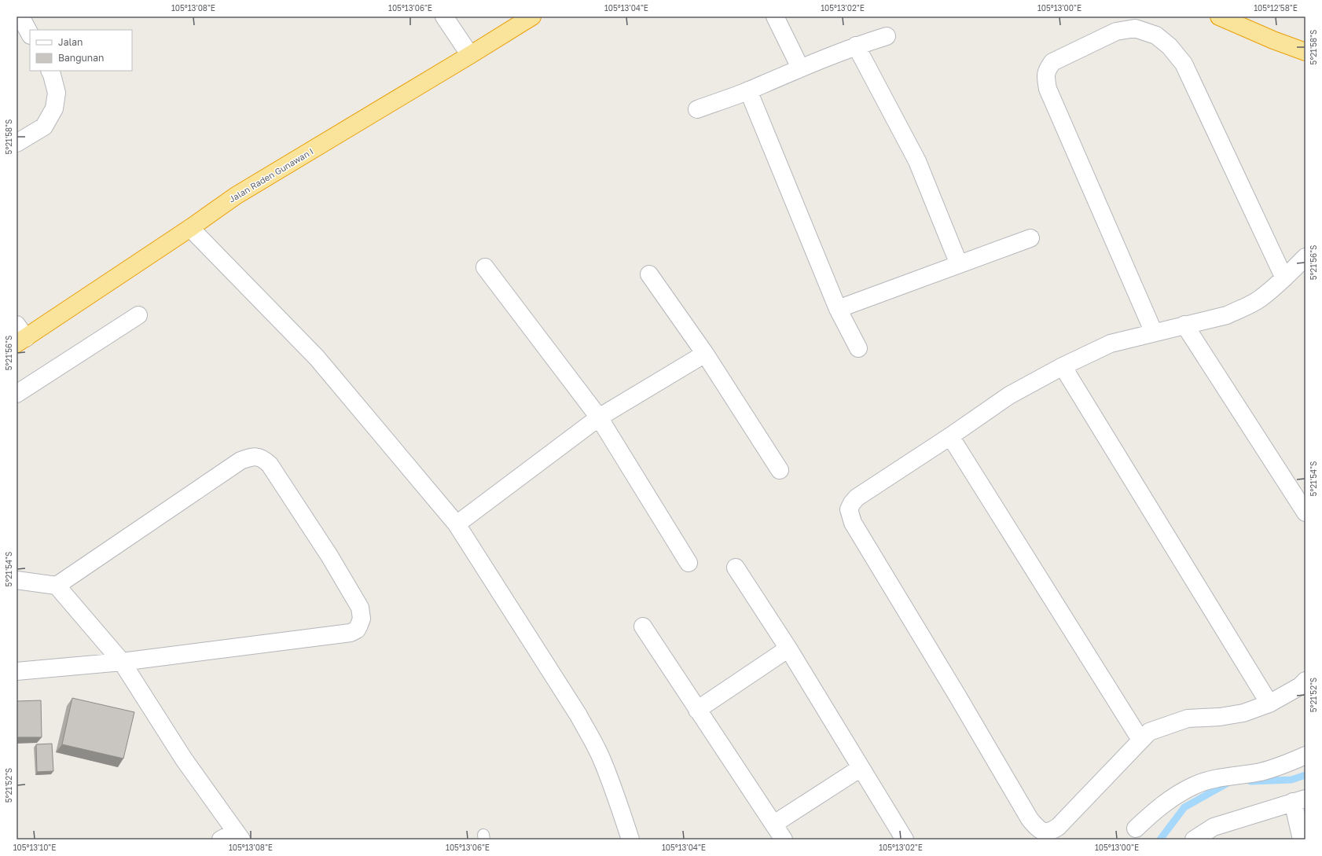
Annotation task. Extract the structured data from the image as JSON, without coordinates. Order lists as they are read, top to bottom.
{
  "streets": {
    "highway": ["Jalan Raden Gunawan I"]
  },
  "legend": ["Jalan", "Bangunan"],
  "coordinates": [
    "105°13'08\"E",
    "105°13'06\"E",
    "105°13'04\"E",
    "105°13'02\"E",
    "105°13'00\"E",
    "105°12'58\"E",
    "5°21'58\"S",
    "5°21'56\"S",
    "5°21'54\"S",
    "5°21'52\"S",
    "105°13'10\"E"
  ]
}
